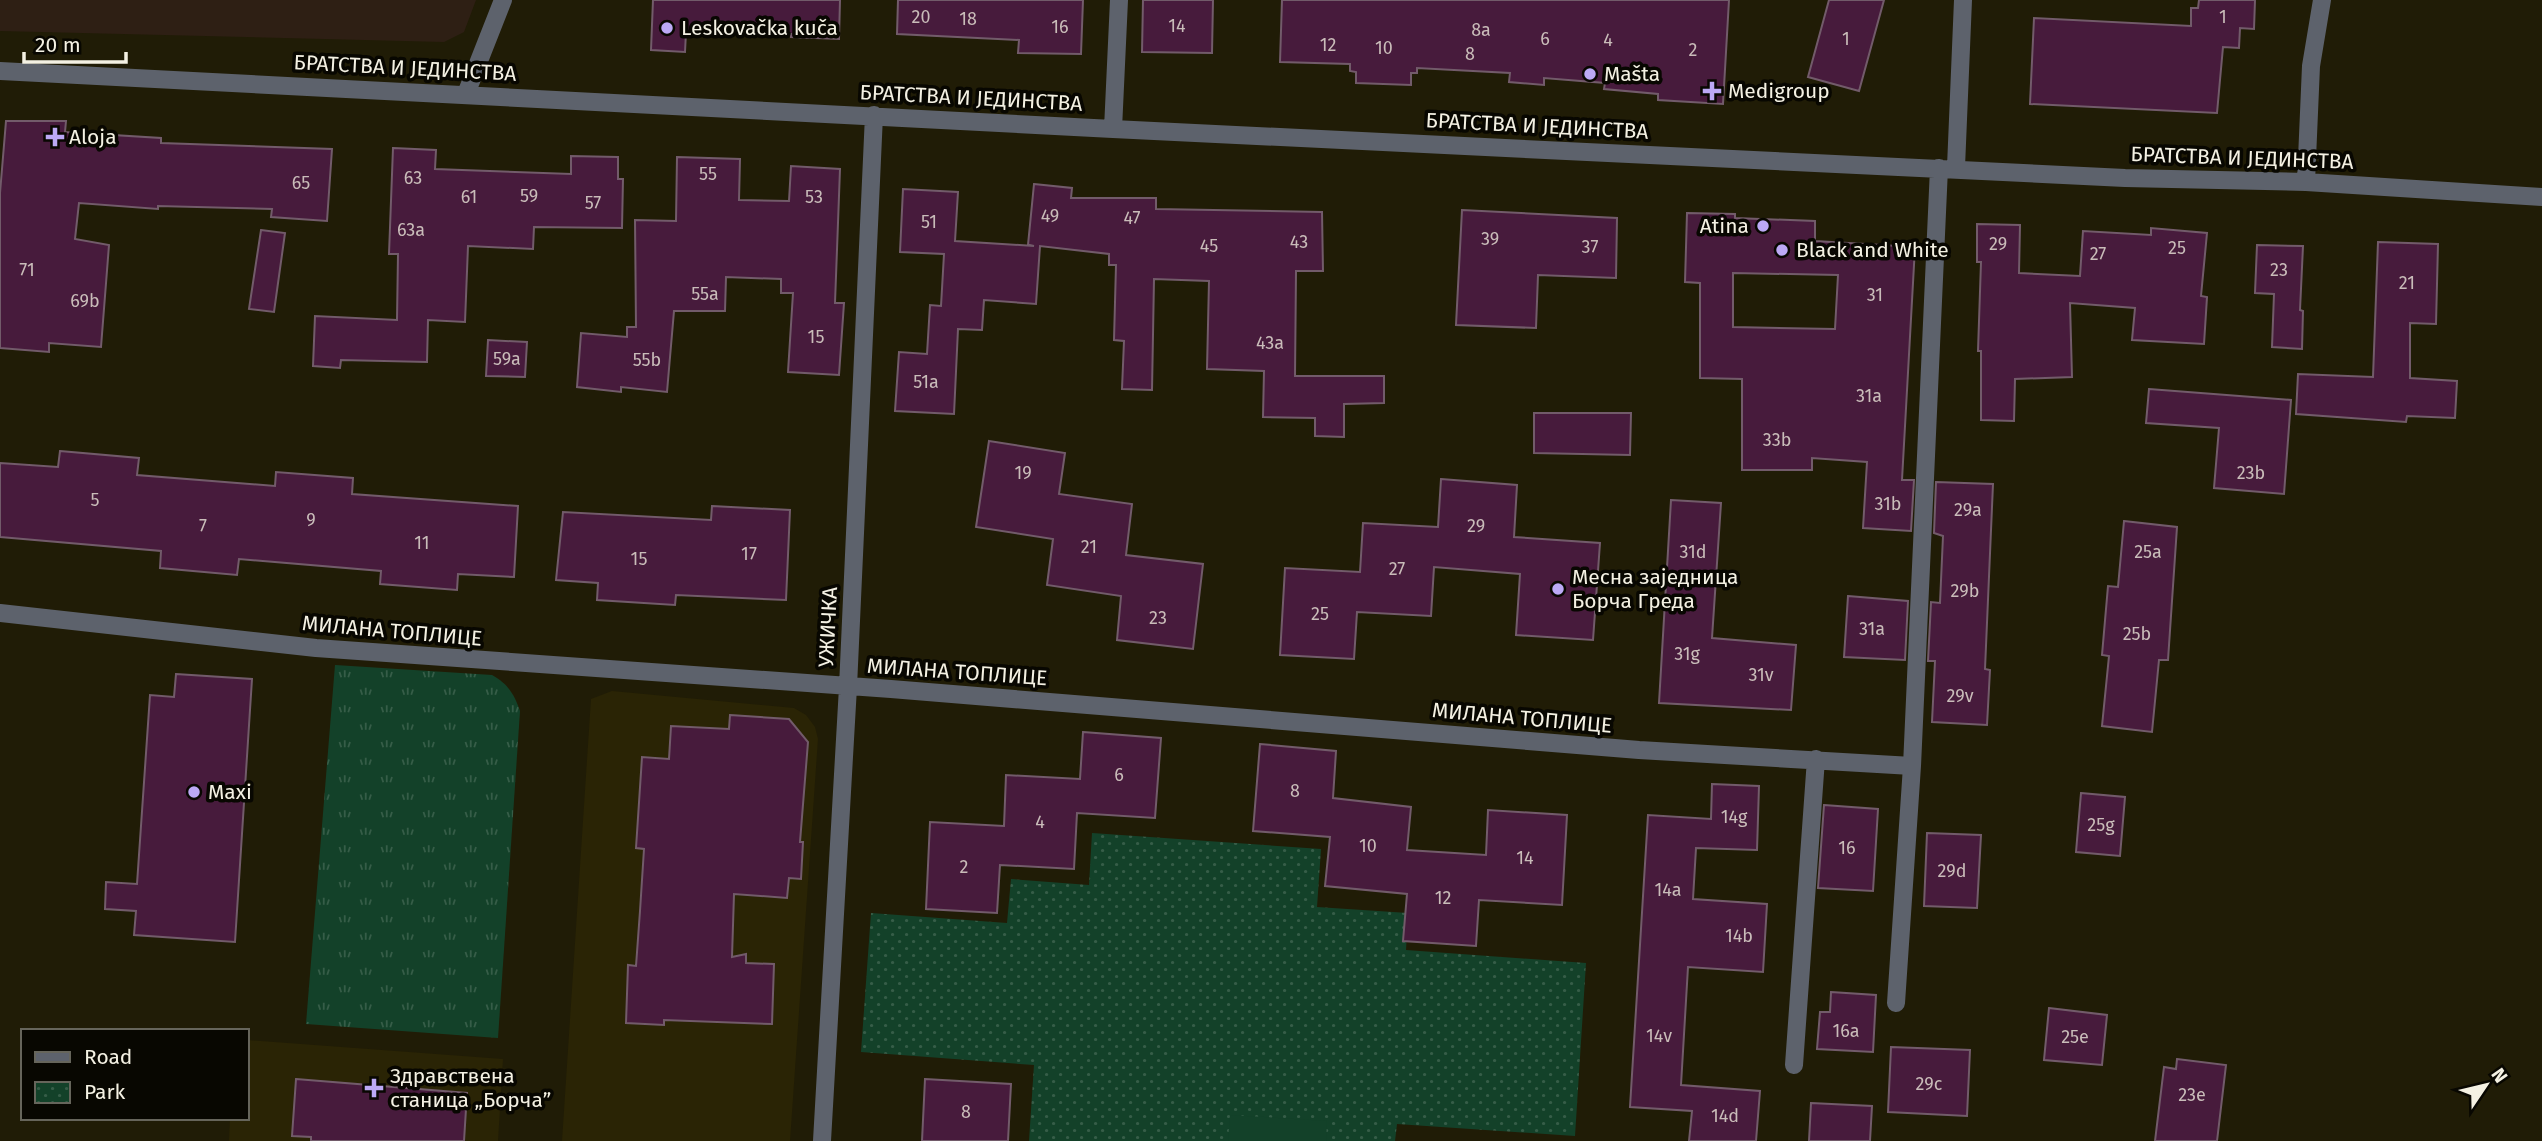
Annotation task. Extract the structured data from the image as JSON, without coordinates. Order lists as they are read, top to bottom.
{
  "streets": {
    "street": ["БРАТСТВА И ЈЕДИНСТВА", "УЖИЧКА", "МИЛАНА ТОПЛИЦЕ"]
  },
  "crossings": [
    ["БРАТСТВА И ЈЕДИНСТВА", "УЖИЧКА"],
    ["УЖИЧКА", "МИЛАНА ТОПЛИЦЕ"]
  ],
  "places": {
    "other": [
      "Leskovačka kuča",
      "Mašta",
      "Atina",
      "Black and White",
      "Месна заједница Борча Греда",
      "Maxi"
    ],
    "health": ["Medigroup", "Aloja", "Здравствена станица „Борча”"]
  },
  "house_numbers": [
    "20",
    "1",
    "18",
    "14",
    "16",
    "8a",
    "6",
    "1",
    "4",
    "12",
    "10",
    "2",
    "8",
    "55",
    "63",
    "65",
    "59",
    "61",
    "53",
    "57",
    "49",
    "47",
    "51",
    "63a",
    "39",
    "43",
    "29",
    "45",
    "37",
    "25",
    "27",
    "71",
    "23",
    "21",
    "55a",
    "31",
    "69b",
    "15",
    "43a",
    "59a",
    "55b",
    "51a",
    "31a",
    "33b",
    "19",
    "23b",
    "5",
    "31b",
    "29a",
    "9",
    "7",
    "29",
    "11",
    "21",
    "31d",
    "25a",
    "17",
    "15",
    "27",
    "29b",
    "25",
    "23",
    "31a",
    "25b",
    "31g",
    "31v",
    "29v",
    "6",
    "8",
    "14g",
    "4",
    "25g",
    "10",
    "16",
    "14",
    "2",
    "29d",
    "14a",
    "12",
    "14b",
    "16a",
    "14v",
    "25e",
    "29c",
    "23e",
    "8",
    "14d"
  ],
  "legend": ["Road", "Park"],
  "scale_bar": "20 m",
  "north": "top right"
}
